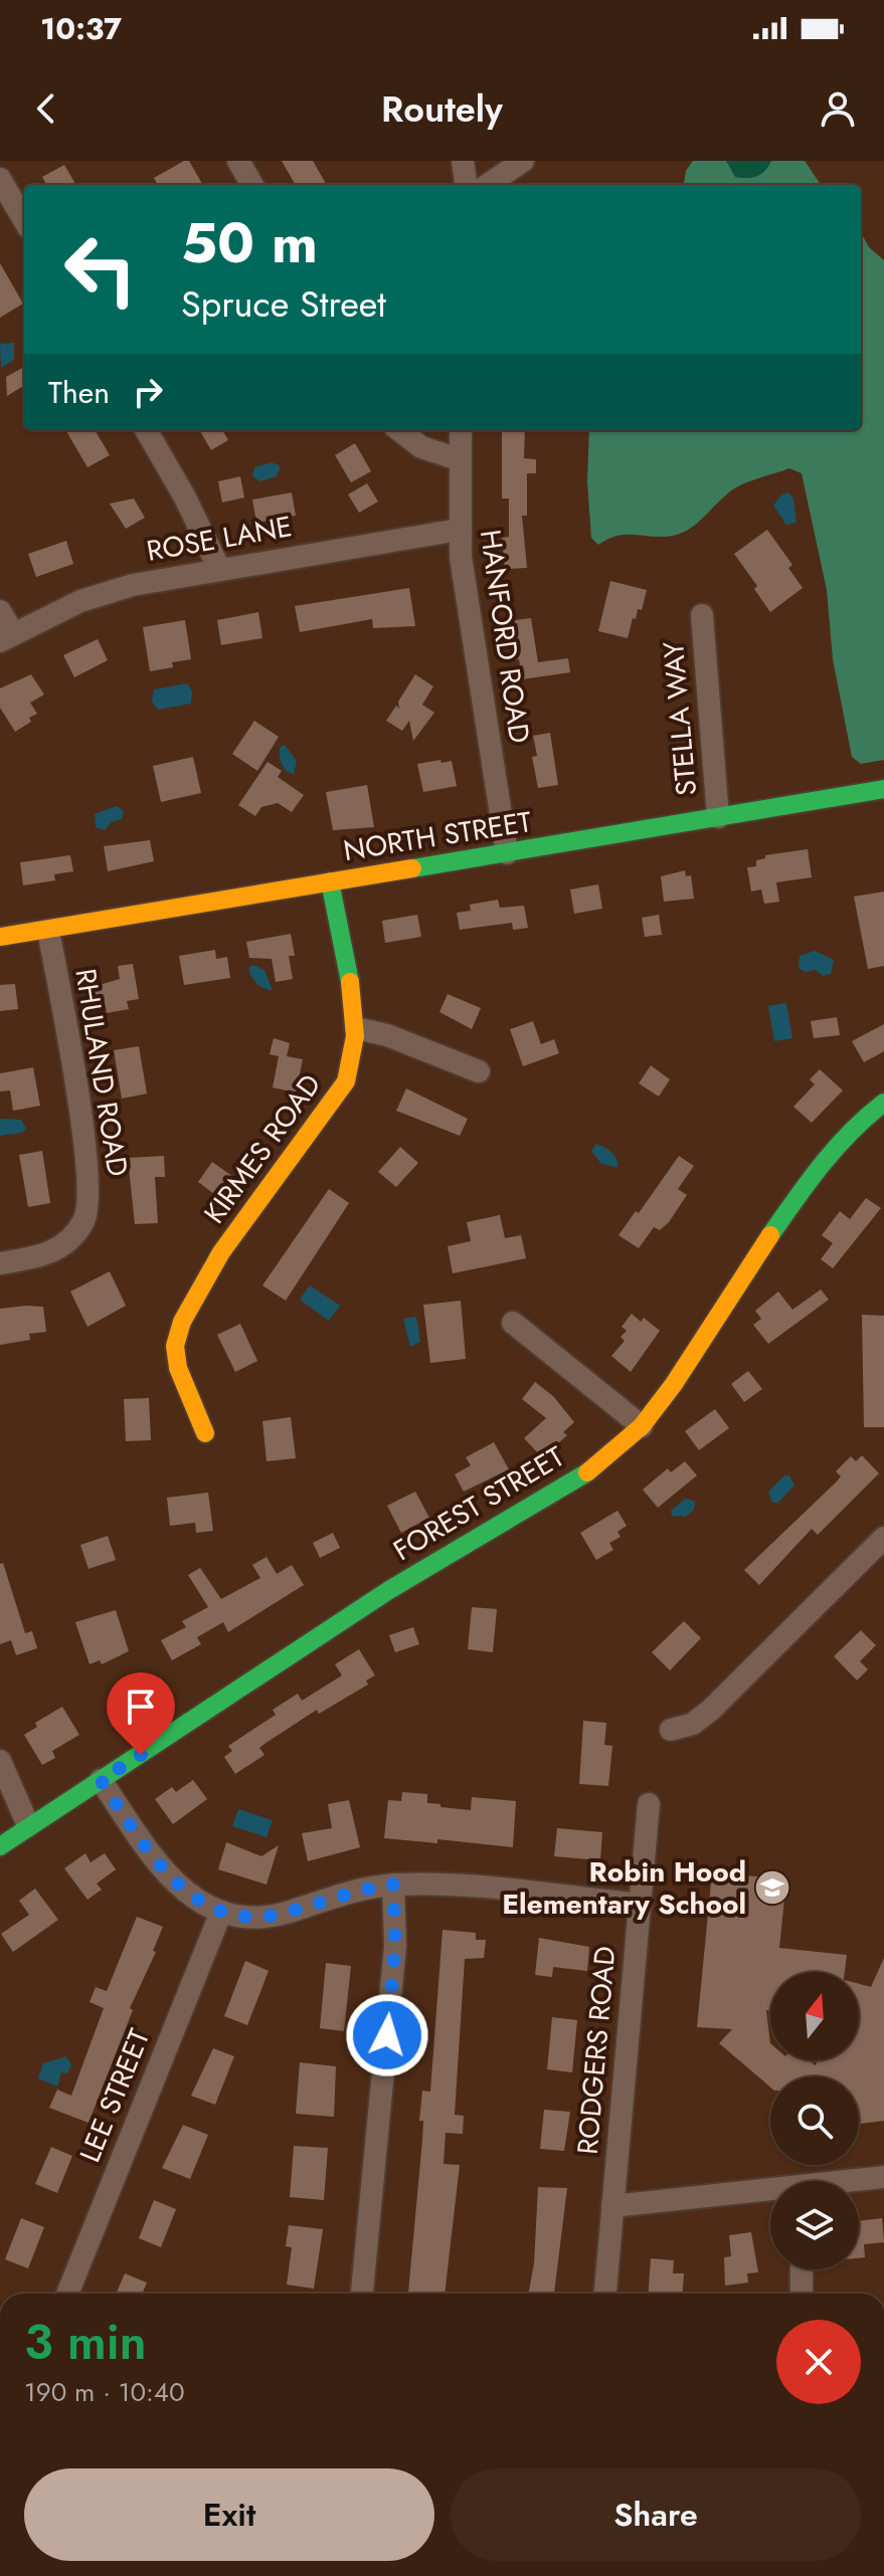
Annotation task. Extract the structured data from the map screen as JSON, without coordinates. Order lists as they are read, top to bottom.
{
  "streets": {
    "street": [
      "ROSE LANE",
      "HANFORD ROAD",
      "STELLA WAY",
      "NORTH STREET",
      "RHULAND ROAD",
      "KIRMES ROAD",
      "FOREST STREET",
      "RODGERS ROAD",
      "LEE STREET"
    ]
  },
  "crossings": [
    ["ROSE LANE", "HANFORD ROAD"],
    ["HANFORD ROAD", "NORTH STREET"],
    ["STELLA WAY", "NORTH STREET"],
    ["NORTH STREET", "RHULAND ROAD"],
    ["NORTH STREET", "KIRMES ROAD"]
  ],
  "places": {
    "school or university": ["Robin Hood Elementary School"]
  },
  "north": "top",
  "page": {
    "status": "10:37",
    "header": "Routely",
    "turn": ["50 m", "Spruce Street"],
    "then": "Then",
    "heading": ["3 min", "190 m · 10:40"],
    "buttons": ["Exit", "Share"]
  }
}
